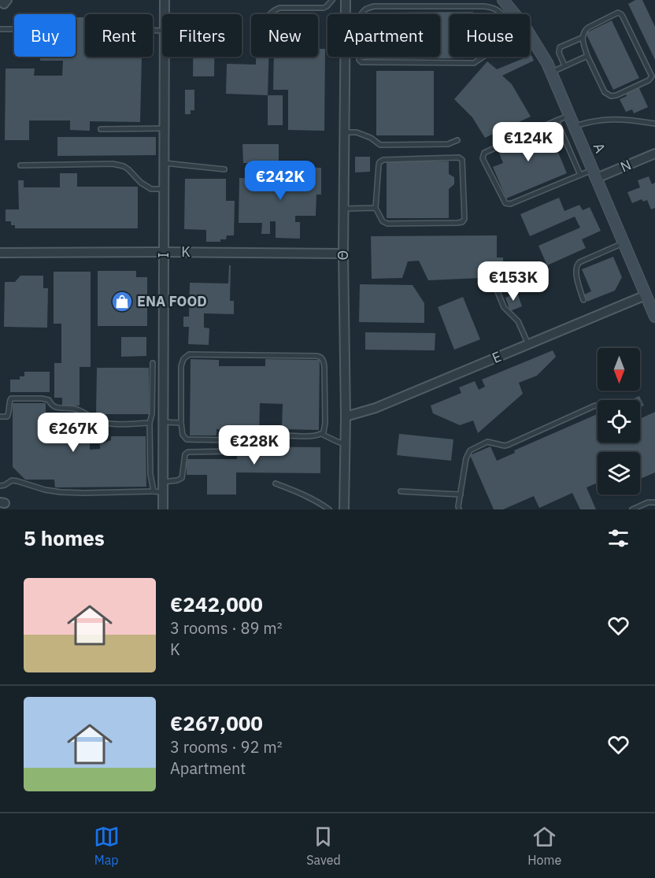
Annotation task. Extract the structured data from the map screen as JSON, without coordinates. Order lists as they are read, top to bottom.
{
  "streets": {
    "street": [
      "Α",
      "Ν",
      "Κ",
      "Ι",
      "Θ",
      "Ε"
    ]
  },
  "crossings": [
    ["Α", "Ν"],
    ["Α", "Ε"],
    ["Κ", "Ι"],
    ["Κ", "Θ"],
    ["Θ", "Ε"]
  ],
  "places": {
    "shop": ["ENA FOOD"]
  },
  "north": "bottom",
  "page": {
    "chip": [
      "Buy",
      "Rent",
      "Filters",
      "New",
      "Apartment",
      "House"
    ],
    "price": [
      "€124K",
      "€242K",
      "€153K",
      "€267K",
      "€228K"
    ],
    "heading": "5 homes",
    "list": [
      {
        "name": "€242,000",
        "note": "3 rooms · 89 m² · Κ"
      },
      {
        "name": "€267,000",
        "note": "3 rooms · 92 m² · Apartment"
      }
    ],
    "tabs": ["Map", "Saved", "Home"]
  }
}
